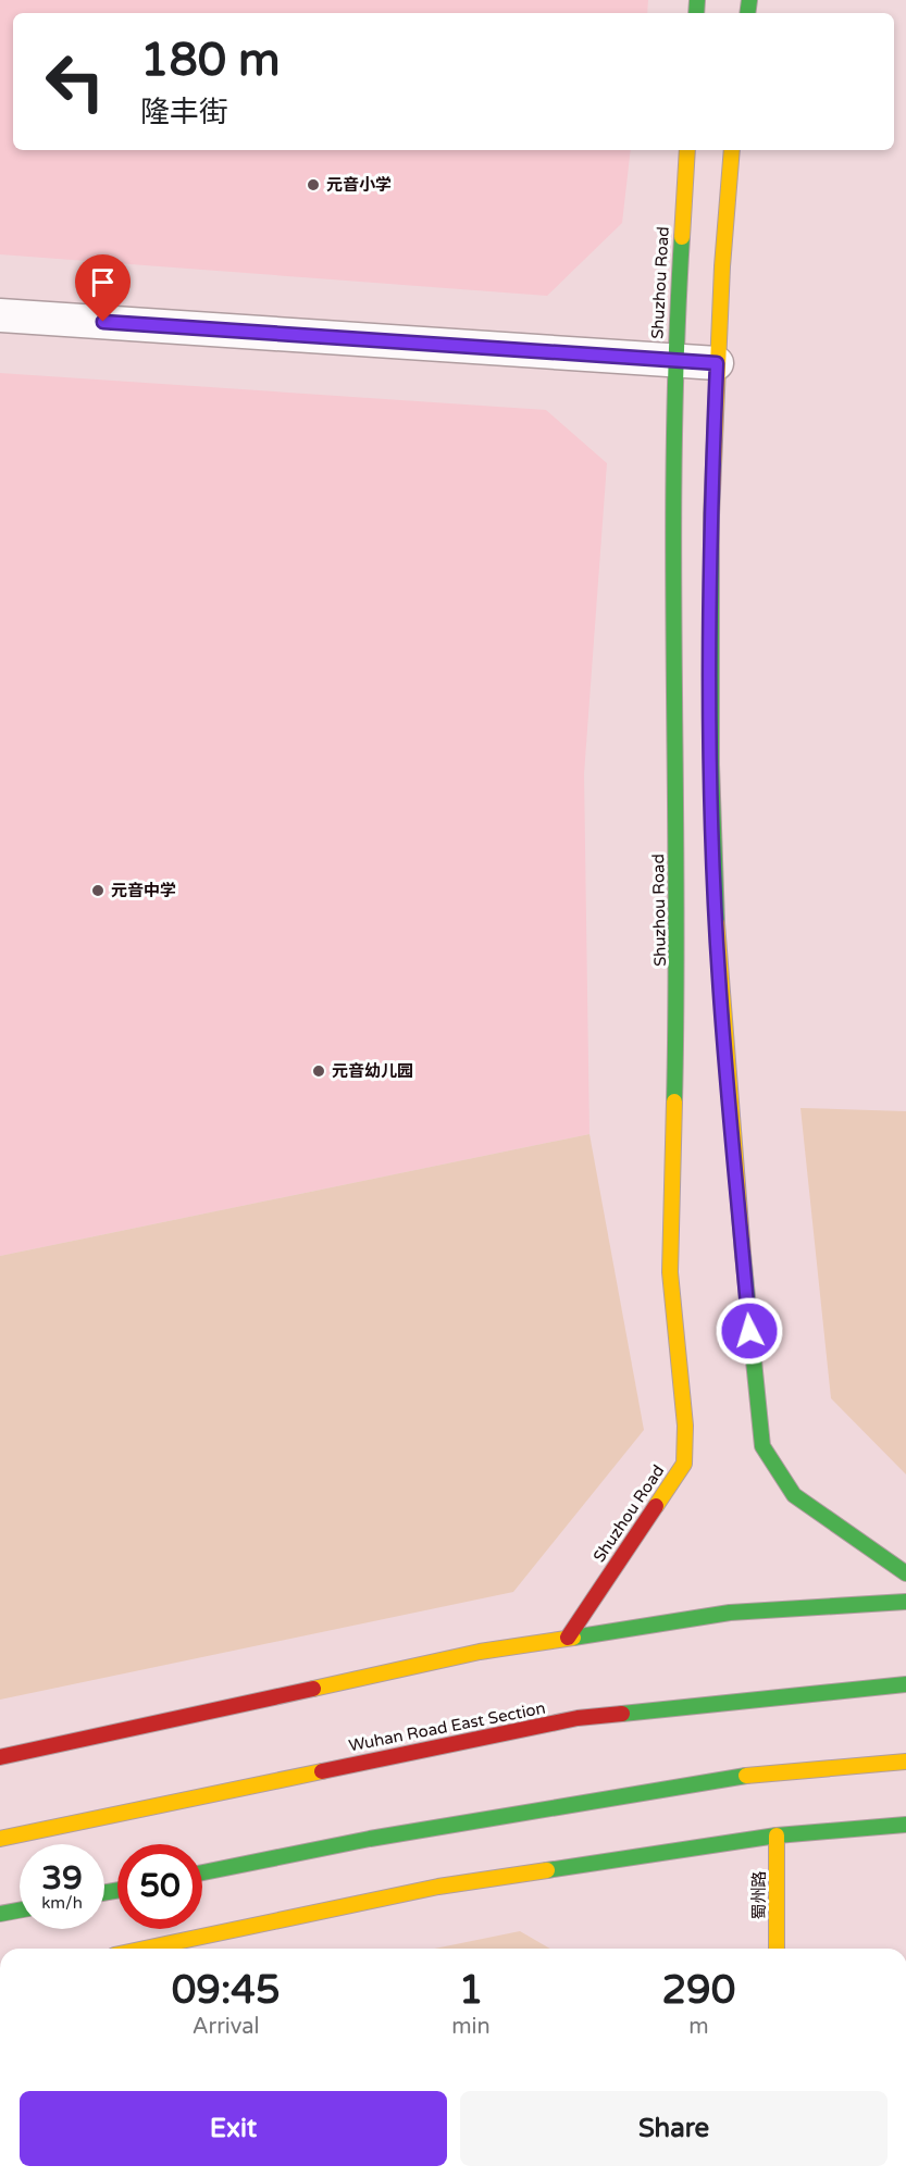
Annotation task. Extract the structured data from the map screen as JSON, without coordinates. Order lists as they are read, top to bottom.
{
  "streets": {
    "main road": ["Shuzhou Road", "Wuhan Road East Section", "蜀州路"]
  },
  "places": ["元音小学", "元音中学", "元音幼儿园"],
  "page": {
    "turn": ["180 m", "隆丰街"],
    "speed": "39 km/h",
    "limit": "50",
    "eta": [
      "09:45",
      "Arrival",
      "1",
      "min",
      "290",
      "m"
    ],
    "buttons": ["Exit", "Share"]
  }
}
